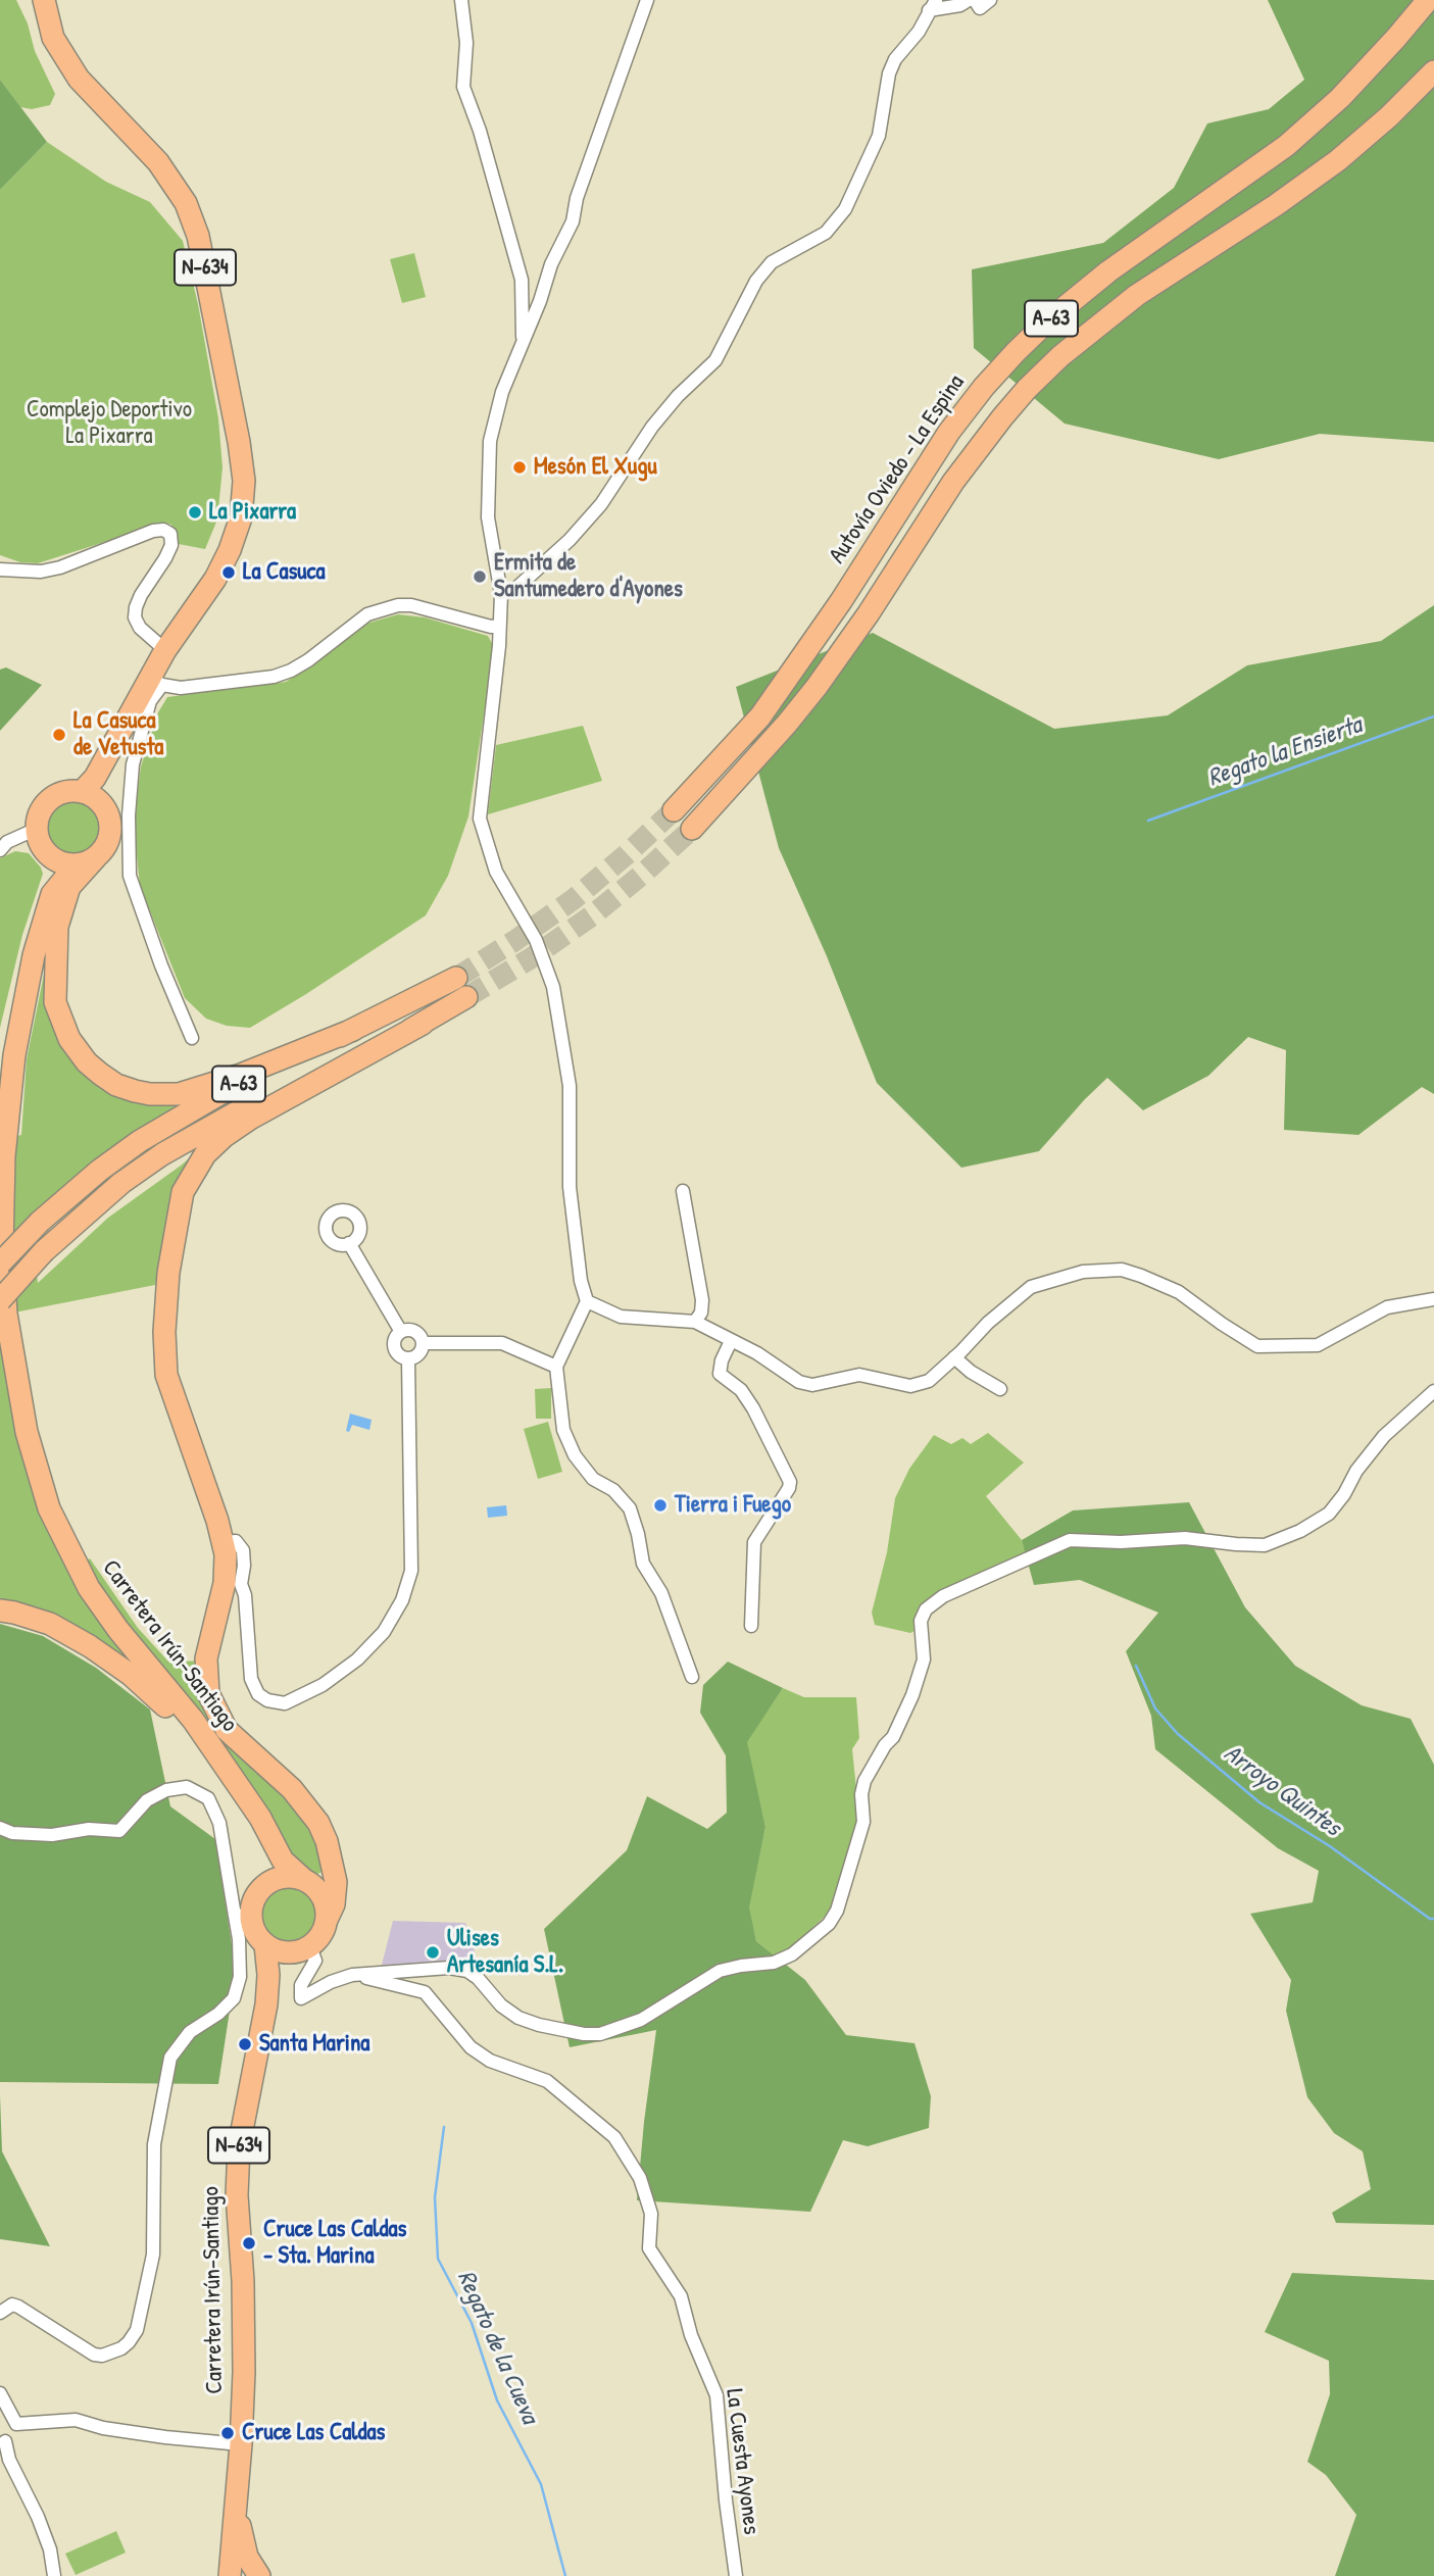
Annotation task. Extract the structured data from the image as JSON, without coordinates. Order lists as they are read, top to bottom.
{
  "streets": {
    "highway": [
      "N-634",
      "A-63",
      "Autovía Oviedo - La Espina",
      "Carretera Irún-Santiago"
    ],
    "street": ["La Cuesta Ayones"]
  },
  "crossings": [
    ["N-634", "Carretera Irún-Santiago"]
  ],
  "water": ["Regato la Ensierta", "Arroyo Quintes", "Regato de la Cueva"],
  "parks": ["Complejo Deportivo La Pixarra"],
  "places": [
    "Mesón El Xugu",
    "La Pixarra",
    "La Casuca",
    "Ermita de Santumedero d'Ayones",
    "La Casuca de Vetusta",
    "Tierra i Fuego",
    "Ulises Artesanía S.L.",
    "Santa Marina",
    "Cruce Las Caldas - Sta. Marina",
    "Cruce Las Caldas"
  ]
}
